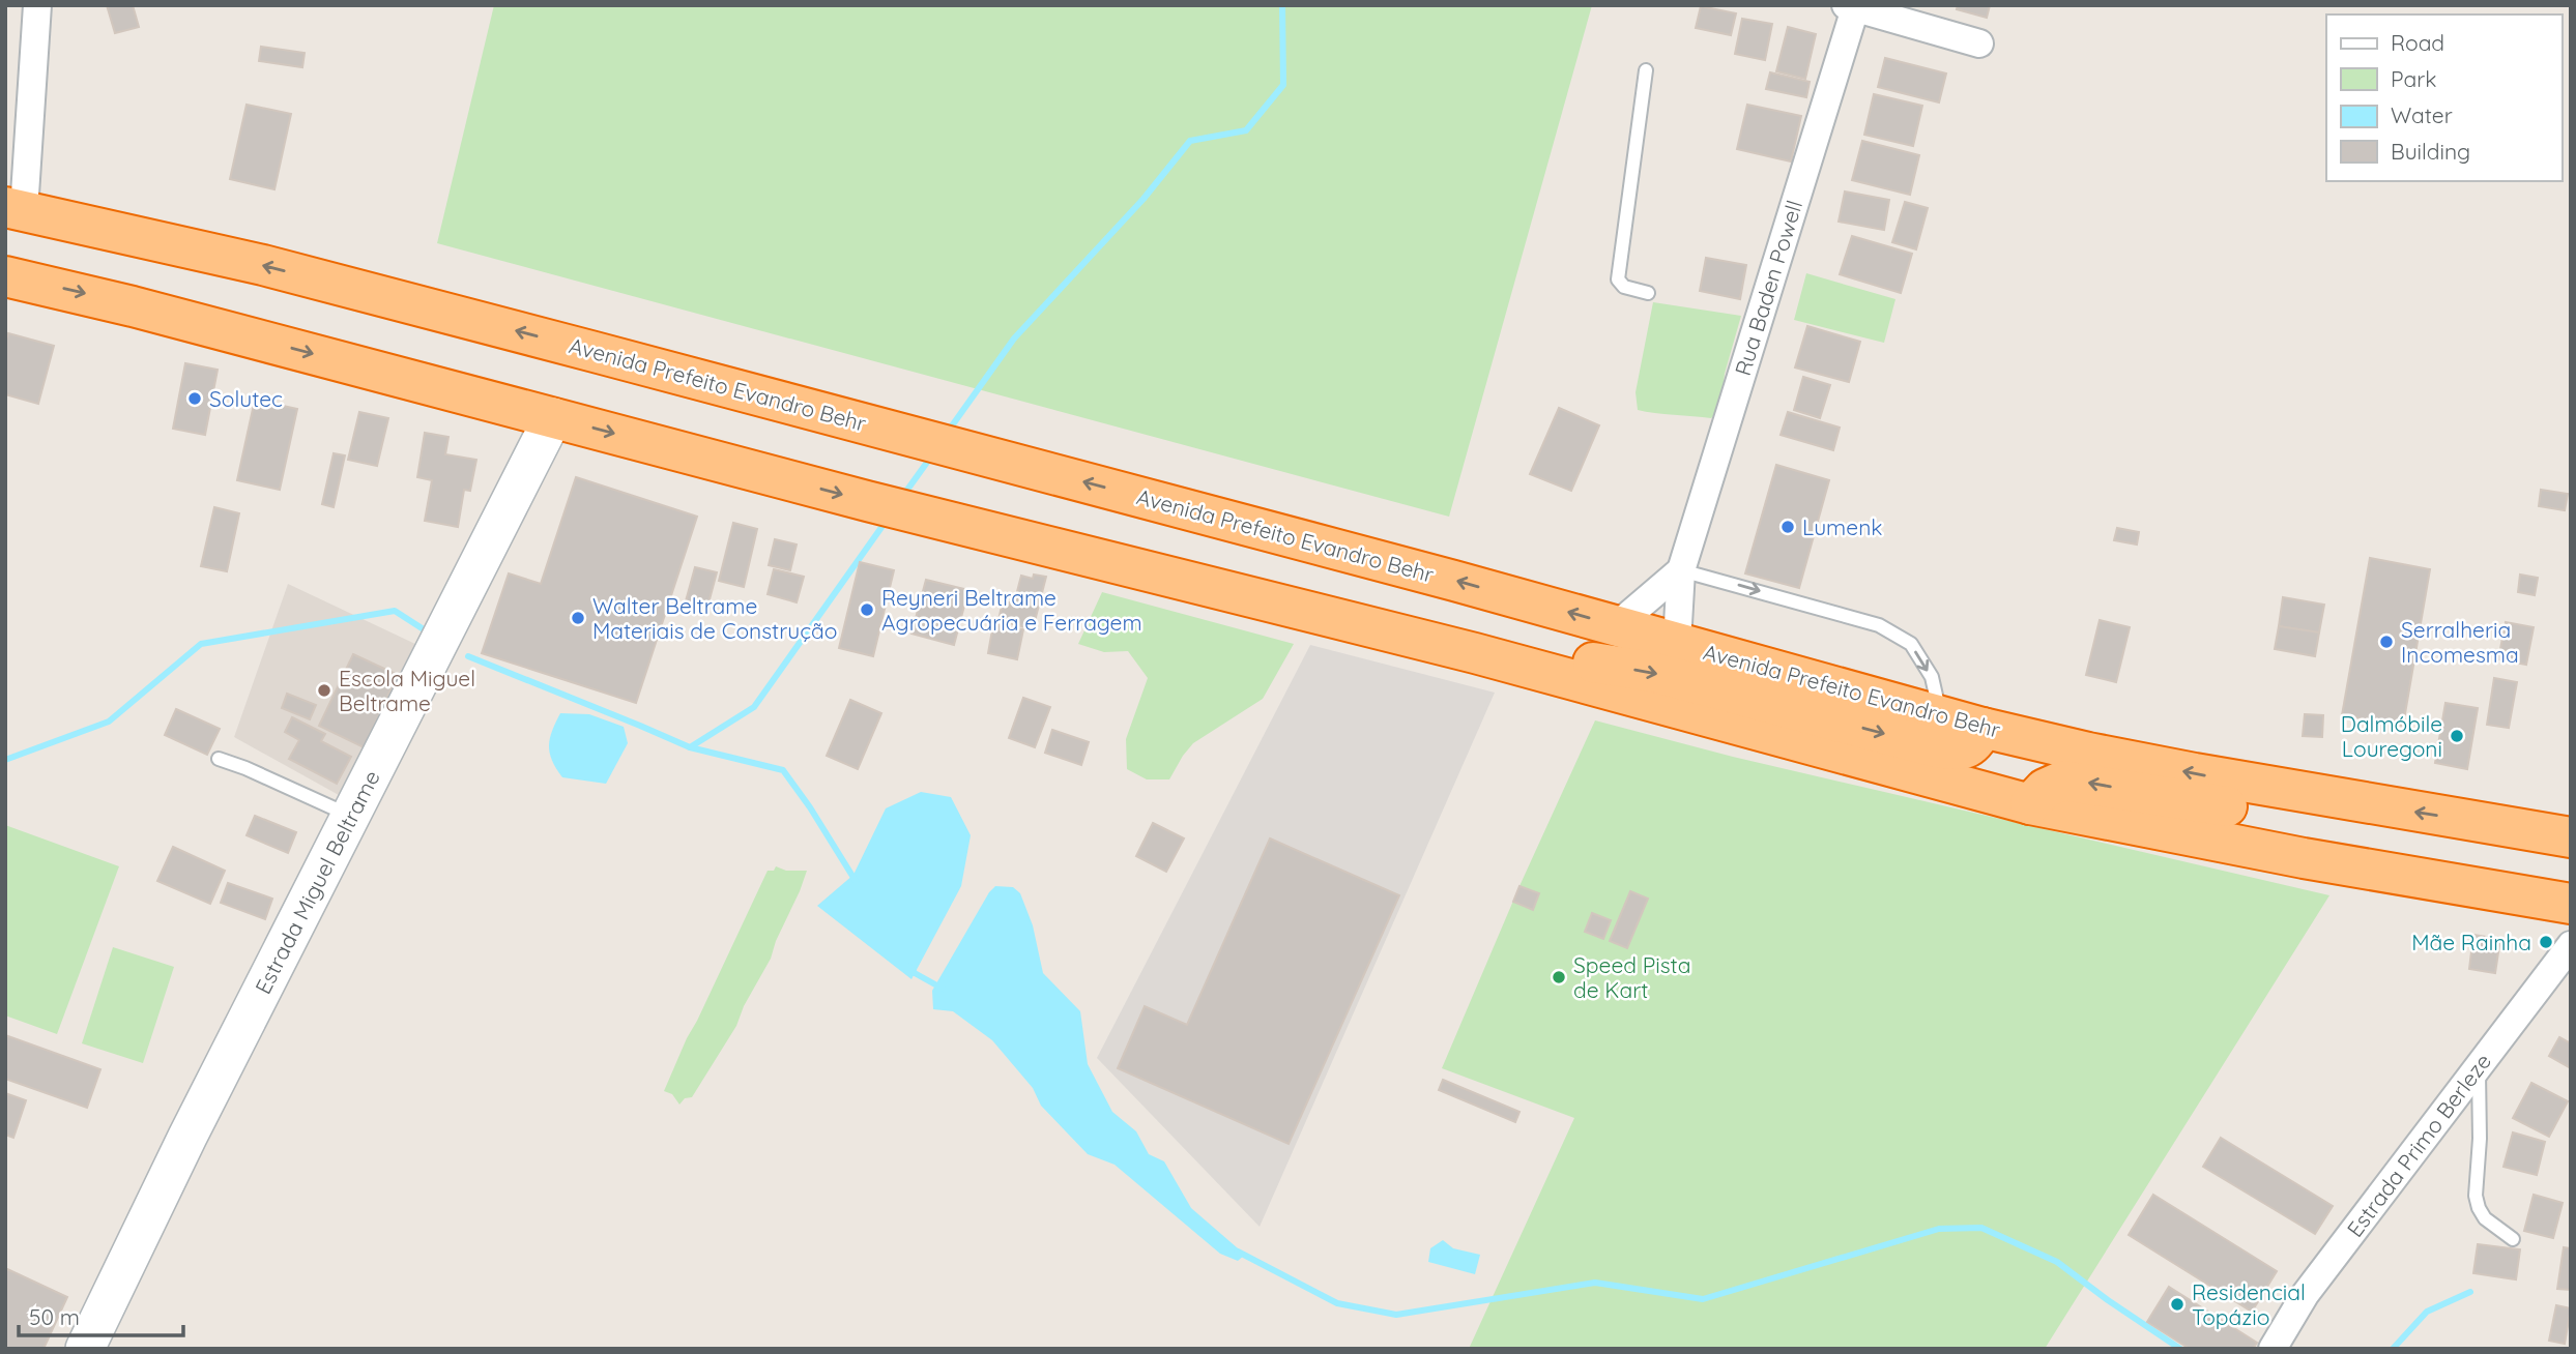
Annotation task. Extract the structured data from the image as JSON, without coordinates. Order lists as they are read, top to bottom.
{
  "streets": {
    "highway": ["Avenida Prefeito Evandro Behr"],
    "street": ["Rua Baden Powell", "Estrada Miguel Beltrame", "Estrada Primo Berleze"]
  },
  "crossings": [
    ["Rua Baden Powell", "Avenida Prefeito Evandro Behr"]
  ],
  "places": [
    "Solutec",
    "Lumenk",
    "Reyneri Beltrame Agropecuária e Ferragem",
    "Walter Beltrame Materiais de Construção",
    "Serralheria Incomesma",
    "Escola Miguel Beltrame",
    "Dalmóbile Louregoni",
    "Mãe Rainha",
    "Speed Pista de Kart",
    "Residencial Topázio"
  ],
  "legend": [
    "Road",
    "Park",
    "Water",
    "Building"
  ],
  "scale_bar": "50 m"
}
